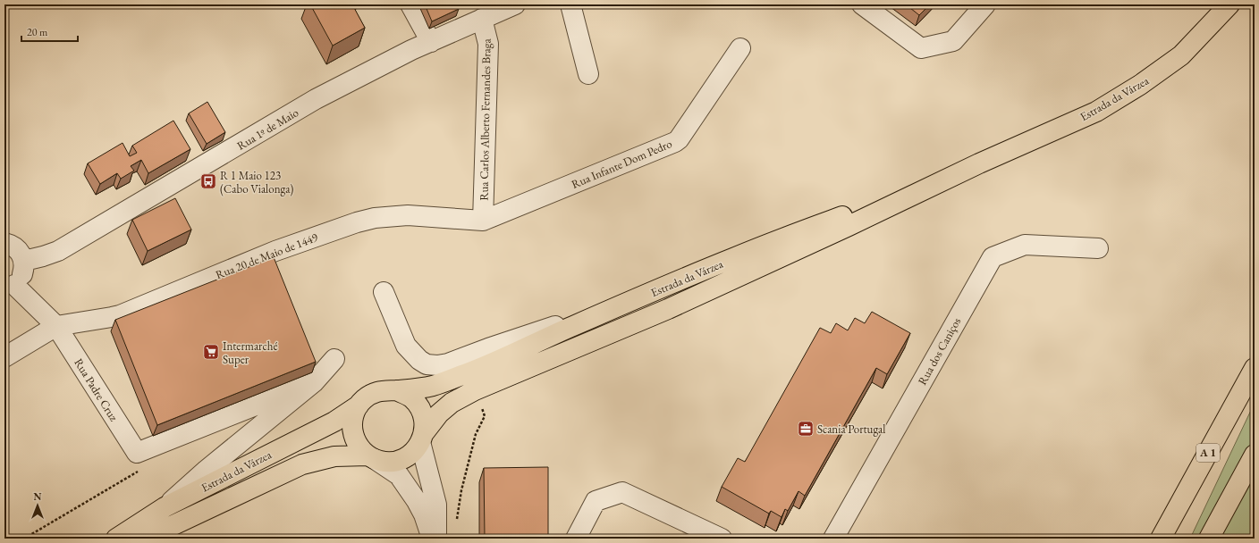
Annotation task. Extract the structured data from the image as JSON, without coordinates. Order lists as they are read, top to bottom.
{
  "streets": {
    "main road": ["Estrada da Várzea", "A 1"],
    "street": [
      "Rua Carlos Alberto Fernandes Braga",
      "Rua 1º de Maio",
      "Rua Infante Dom Pedro",
      "Rua 20 de Maio de 1449",
      "Rua dos Caniços",
      "Rua Padre Cruz"
    ]
  },
  "crossings": [
    ["Rua Carlos Alberto Fernandes Braga", "Rua 1º de Maio"],
    ["Rua Carlos Alberto Fernandes Braga", "Rua Infante Dom Pedro"],
    ["Rua Carlos Alberto Fernandes Braga", "Rua 20 de Maio de 1449"],
    ["Rua Infante Dom Pedro", "Rua 20 de Maio de 1449"],
    ["Rua 20 de Maio de 1449", "Rua Padre Cruz"]
  ],
  "places": {
    "bus stop": ["R 1 Maio 123 (Cabo Vialonga)"],
    "supermarket": ["Intermarché Super"],
    "office": ["Scania Portugal"]
  },
  "scale_bar": "20 m",
  "north": "top"
}
